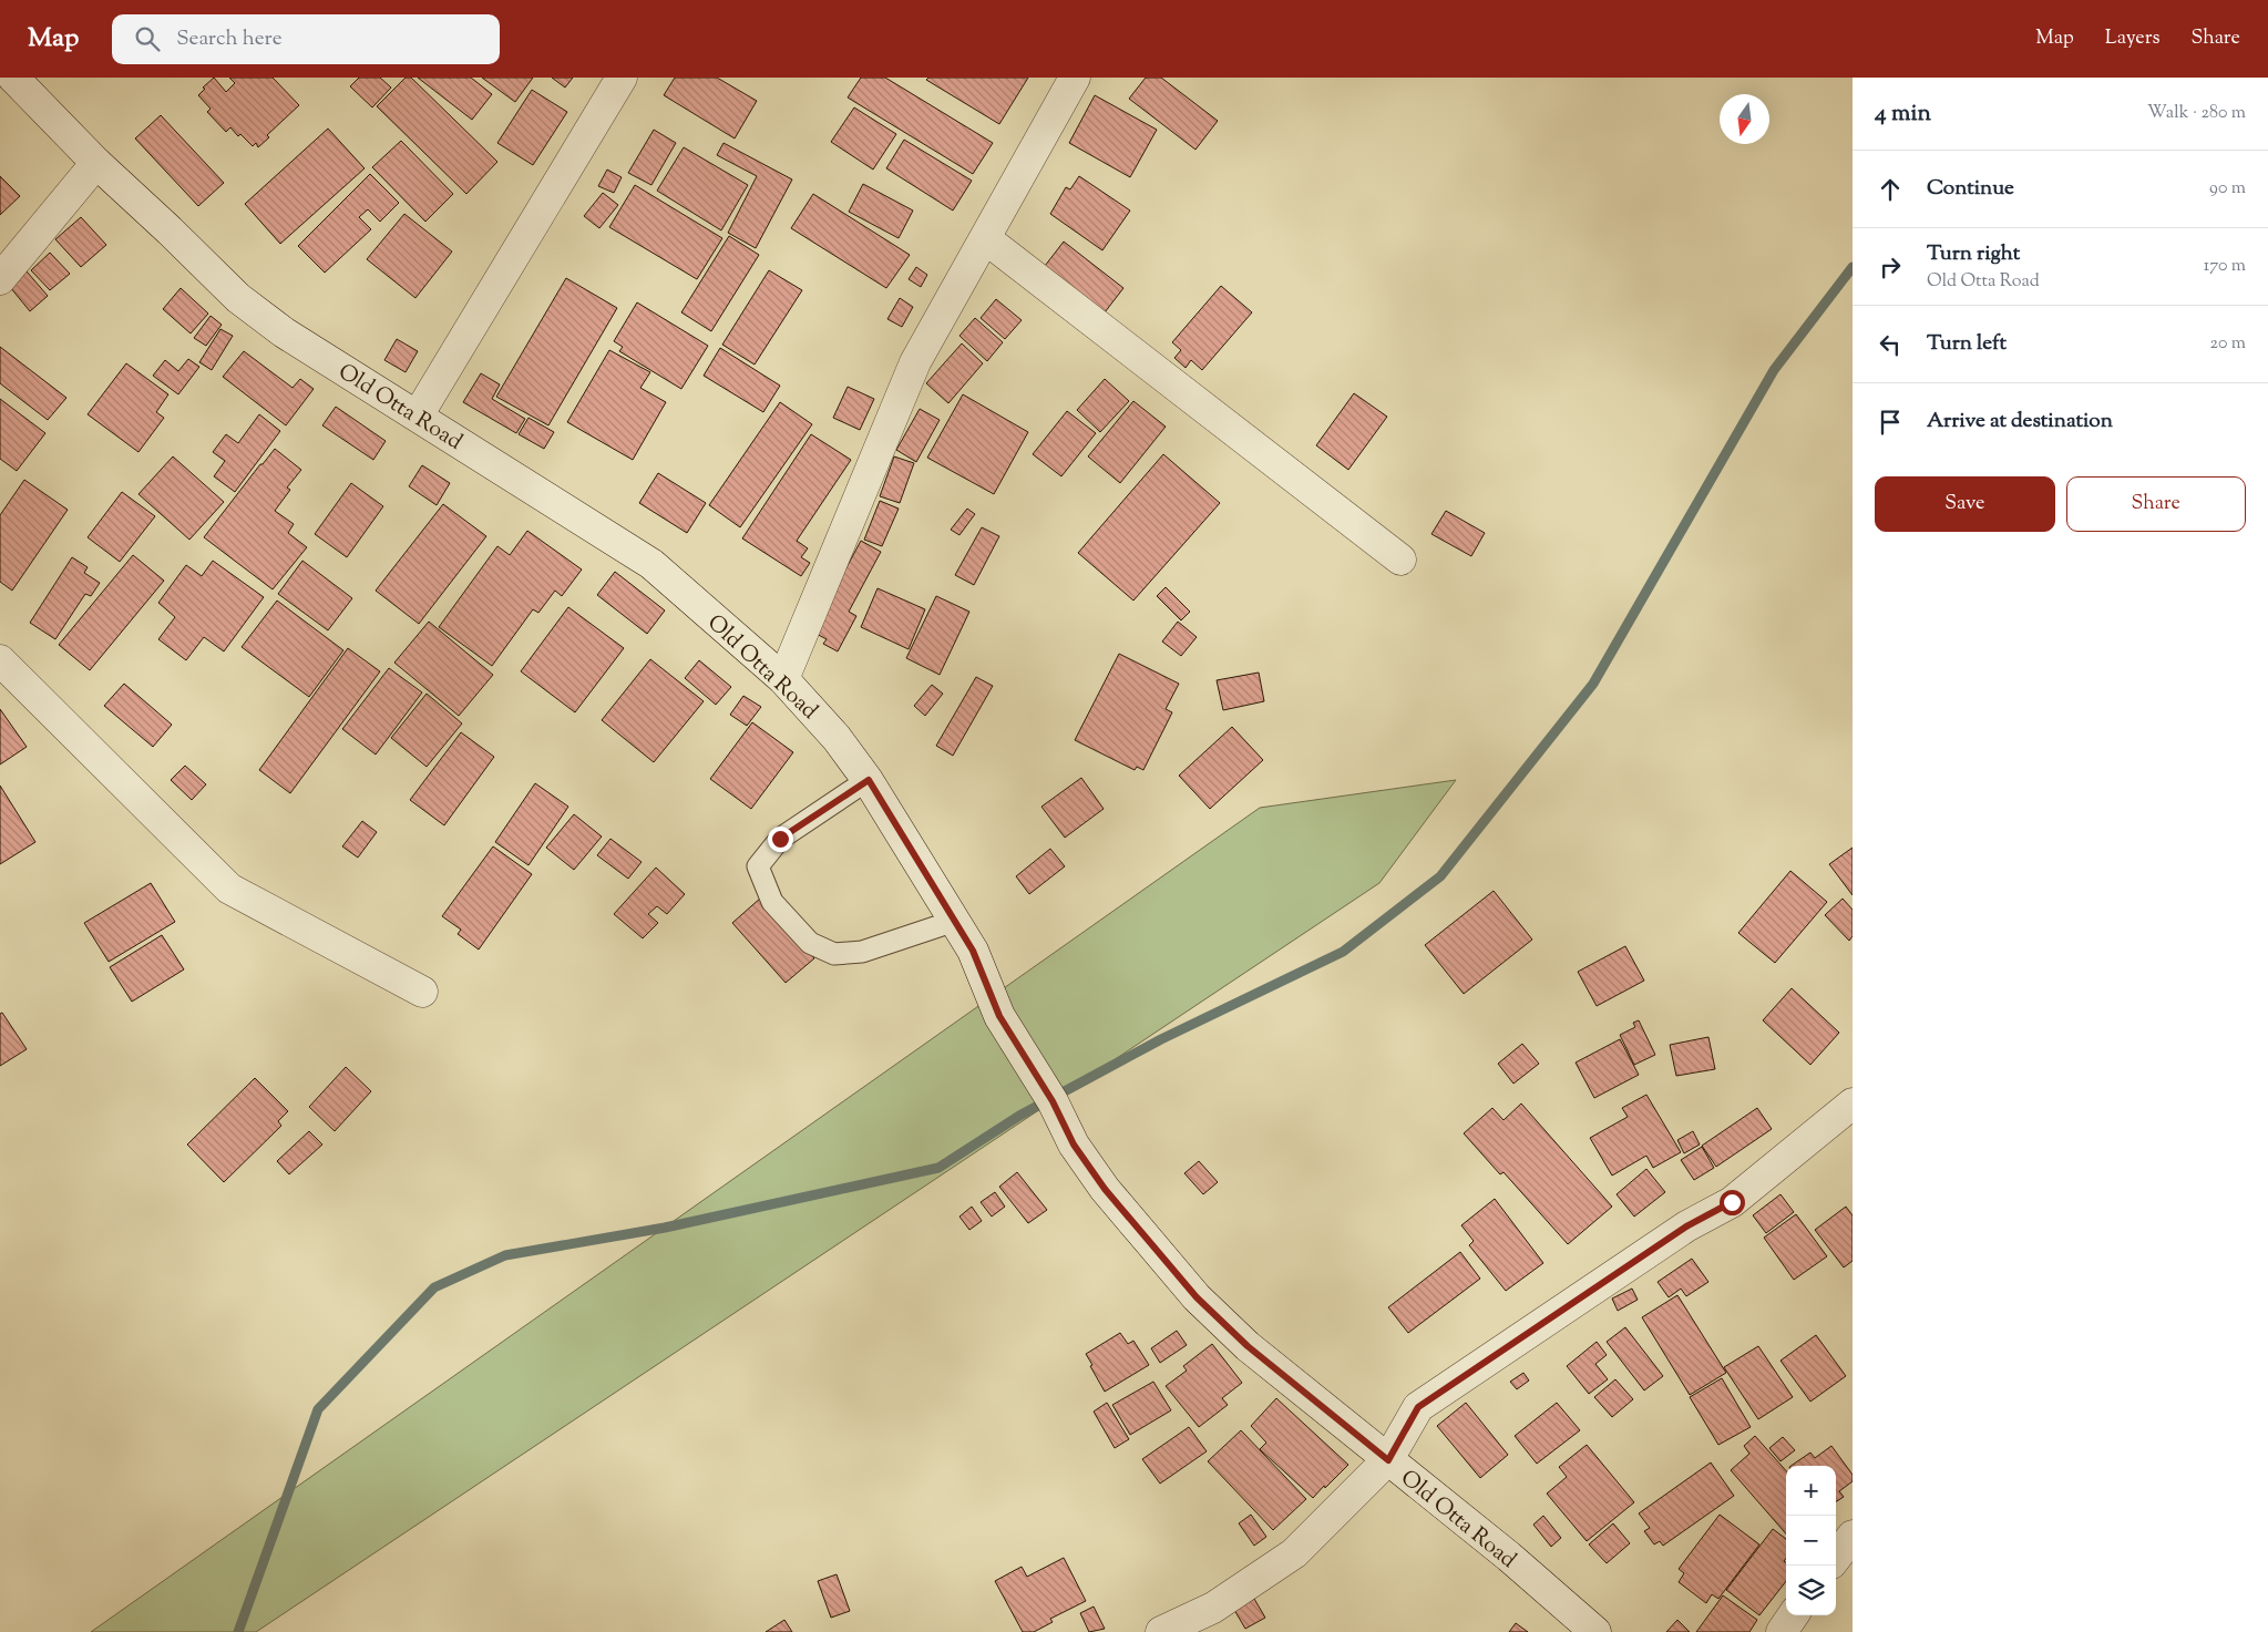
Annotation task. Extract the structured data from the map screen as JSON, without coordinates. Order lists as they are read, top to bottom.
{
  "streets": {
    "street": ["Old Otta Road"]
  },
  "north": "bottom",
  "page": {
    "header": "Map",
    "search": "Search here",
    "nav": ["Map", "Layers", "Share"],
    "heading": ["4 min", "Walk · 280 m"],
    "list": [
      ["Continue", "90 m"],
      ["Turn right", "Old Otta Road", "170 m"],
      ["Turn left", "20 m"],
      "Arrive at destination"
    ],
    "buttons": ["Save", "Share"],
    "map_buttons": ["+", "−"]
  }
}
